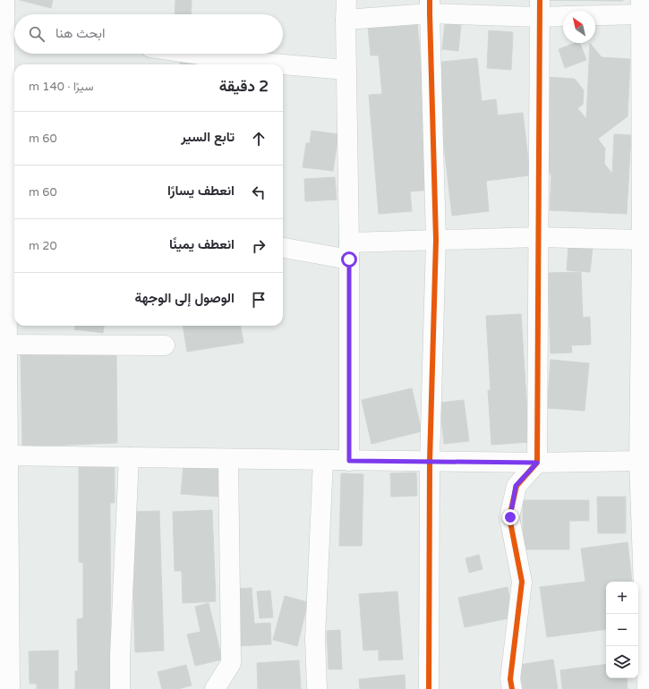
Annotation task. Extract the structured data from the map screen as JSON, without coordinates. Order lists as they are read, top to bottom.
{
  "north": "top left",
  "page": {
    "search": "ابحث هنا",
    "heading": ["2 دقيقة", "سيرًا · 140 m"],
    "list": [
      ["تابع السير", "60 m"],
      ["انعطف يسارًا", "60 m"],
      ["انعطف يمينًا", "20 m"],
      "الوصول إلى الوجهة"
    ],
    "map_buttons": ["+", "−"]
  }
}
